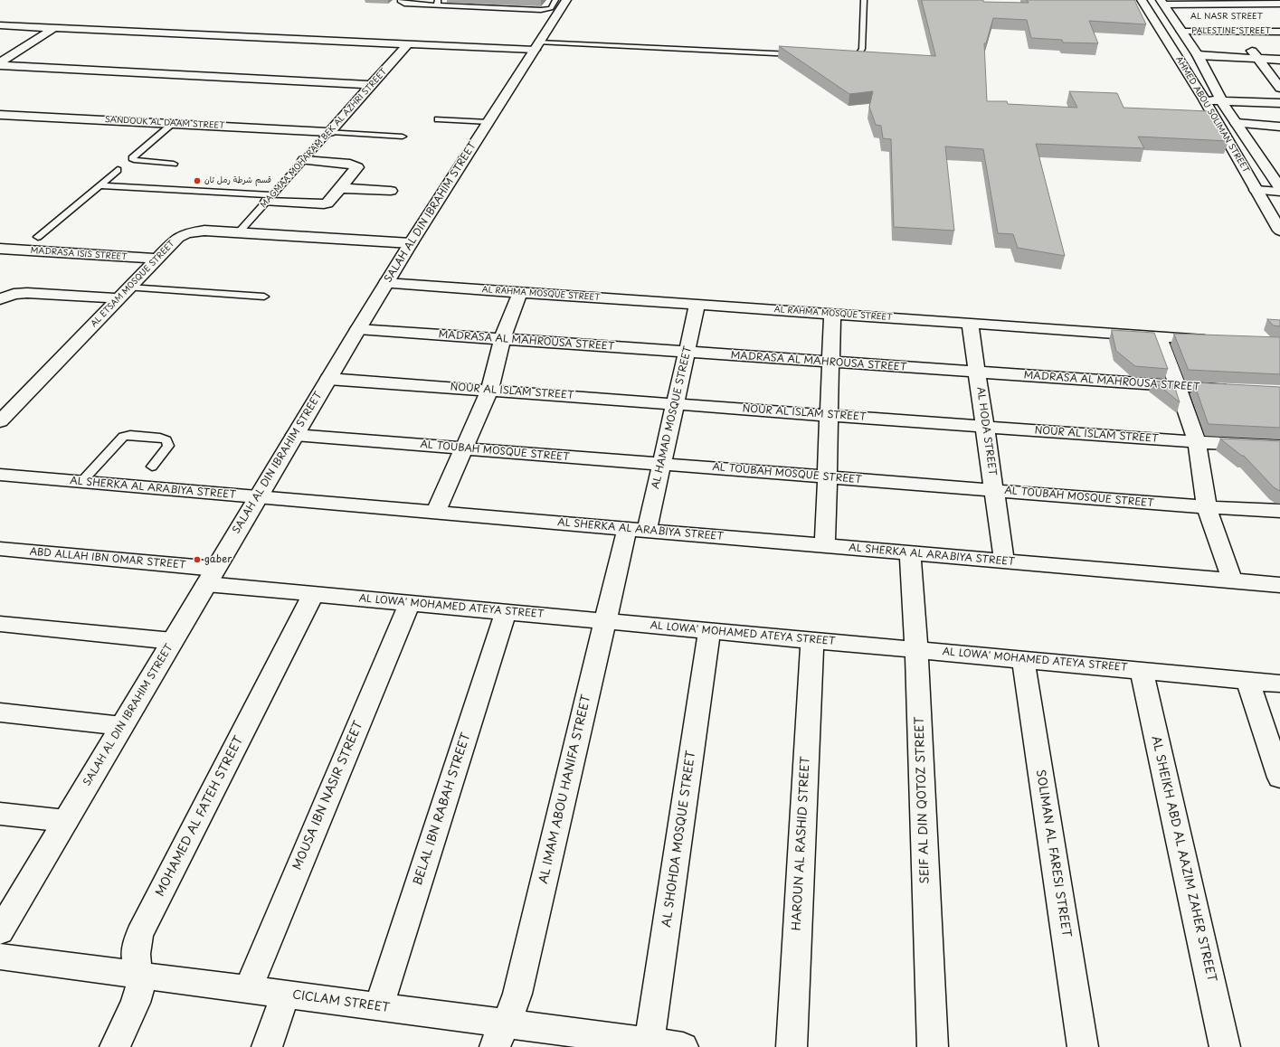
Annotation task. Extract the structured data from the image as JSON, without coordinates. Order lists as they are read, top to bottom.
{
  "streets": {
    "street": [
      "AL NASR STREET",
      "PALESTINE STREET",
      "AHMED ABOU SOLIMAN STREET",
      "SANDOUK AL DAAM STREET",
      "MAGMAA MOHARAM BEK AL AZHRI STREET",
      "SALAH AL DIN IBRAHIM STREET",
      "MADRASA ISIS STREET",
      "AL ETSAM MOSQUE STREET",
      "AL RAHMA MOSQUE STREET",
      "MADRASA AL MAHROUSA STREET",
      "NOUR AL ISLAM STREET",
      "AL HAMAD MOSQUE STREET",
      "AL HODA STREET",
      "AL TOUBAH MOSQUE STREET",
      "AL SHERKA AL ARABIYA STREET",
      "ABD ALLAH IBN OMAR STREET",
      "AL LOWA' MOHAMED ATEYA STREET",
      "AL IMAM ABOU HANIFA STREET",
      "MOUSA IBN NASIR STREET",
      "SEIF AL DIN QOTOZ STREET",
      "BELAL IBN RABAH STREET",
      "MOHAMED AL FATEH STREET",
      "AL SHOHDA MOSQUE STREET",
      "HAROUN AL RASHID STREET",
      "SOLIMAN AL FARESI STREET",
      "AL SHEIKH ABD AL AAZIM ZAHER STREET",
      "CICLAM STREET"
    ]
  },
  "crossings": [
    ["AL NASR STREET", "AHMED ABOU SOLIMAN STREET"],
    ["PALESTINE STREET", "AHMED ABOU SOLIMAN STREET"],
    ["SANDOUK AL DAAM STREET", "MAGMAA MOHARAM BEK AL AZHRI STREET"],
    ["MAGMAA MOHARAM BEK AL AZHRI STREET", "AL ETSAM MOSQUE STREET"],
    ["SALAH AL DIN IBRAHIM STREET", "AL ETSAM MOSQUE STREET"],
    ["SALAH AL DIN IBRAHIM STREET", "AL RAHMA MOSQUE STREET"],
    ["SALAH AL DIN IBRAHIM STREET", "MADRASA AL MAHROUSA STREET"],
    ["SALAH AL DIN IBRAHIM STREET", "NOUR AL ISLAM STREET"],
    ["SALAH AL DIN IBRAHIM STREET", "AL TOUBAH MOSQUE STREET"],
    ["SALAH AL DIN IBRAHIM STREET", "AL SHERKA AL ARABIYA STREET"],
    ["SALAH AL DIN IBRAHIM STREET", "ABD ALLAH IBN OMAR STREET"],
    ["SALAH AL DIN IBRAHIM STREET", "AL LOWA' MOHAMED ATEYA STREET"],
    ["MADRASA ISIS STREET", "AL ETSAM MOSQUE STREET"],
    ["AL RAHMA MOSQUE STREET", "AL HAMAD MOSQUE STREET"],
    ["AL RAHMA MOSQUE STREET", "AL HODA STREET"],
    ["MADRASA AL MAHROUSA STREET", "AL HAMAD MOSQUE STREET"],
    ["MADRASA AL MAHROUSA STREET", "AL HODA STREET"],
    ["NOUR AL ISLAM STREET", "AL HAMAD MOSQUE STREET"],
    ["NOUR AL ISLAM STREET", "AL HODA STREET"],
    ["AL HAMAD MOSQUE STREET", "AL TOUBAH MOSQUE STREET"],
    ["AL HAMAD MOSQUE STREET", "AL SHERKA AL ARABIYA STREET"],
    ["AL HAMAD MOSQUE STREET", "AL IMAM ABOU HANIFA STREET"],
    ["AL HODA STREET", "AL TOUBAH MOSQUE STREET"],
    ["AL HODA STREET", "AL SHERKA AL ARABIYA STREET"],
    ["AL SHERKA AL ARABIYA STREET", "AL IMAM ABOU HANIFA STREET"],
    ["AL SHERKA AL ARABIYA STREET", "SEIF AL DIN QOTOZ STREET"],
    ["ABD ALLAH IBN OMAR STREET", "AL LOWA' MOHAMED ATEYA STREET"],
    ["AL LOWA' MOHAMED ATEYA STREET", "AL IMAM ABOU HANIFA STREET"],
    ["AL LOWA' MOHAMED ATEYA STREET", "MOUSA IBN NASIR STREET"],
    ["AL LOWA' MOHAMED ATEYA STREET", "SEIF AL DIN QOTOZ STREET"],
    ["AL LOWA' MOHAMED ATEYA STREET", "BELAL IBN RABAH STREET"],
    ["AL LOWA' MOHAMED ATEYA STREET", "MOHAMED AL FATEH STREET"],
    ["AL LOWA' MOHAMED ATEYA STREET", "AL SHOHDA MOSQUE STREET"],
    ["AL LOWA' MOHAMED ATEYA STREET", "HAROUN AL RASHID STREET"],
    ["AL LOWA' MOHAMED ATEYA STREET", "SOLIMAN AL FARESI STREET"],
    ["AL LOWA' MOHAMED ATEYA STREET", "AL SHEIKH ABD AL AAZIM ZAHER STREET"],
    ["AL IMAM ABOU HANIFA STREET", "CICLAM STREET"],
    ["MOUSA IBN NASIR STREET", "CICLAM STREET"],
    ["BELAL IBN RABAH STREET", "CICLAM STREET"],
    ["MOHAMED AL FATEH STREET", "CICLAM STREET"],
    ["AL SHOHDA MOSQUE STREET", "CICLAM STREET"]
  ],
  "places": ["قسم شرطة رمل ثان", "gaber"]
}
